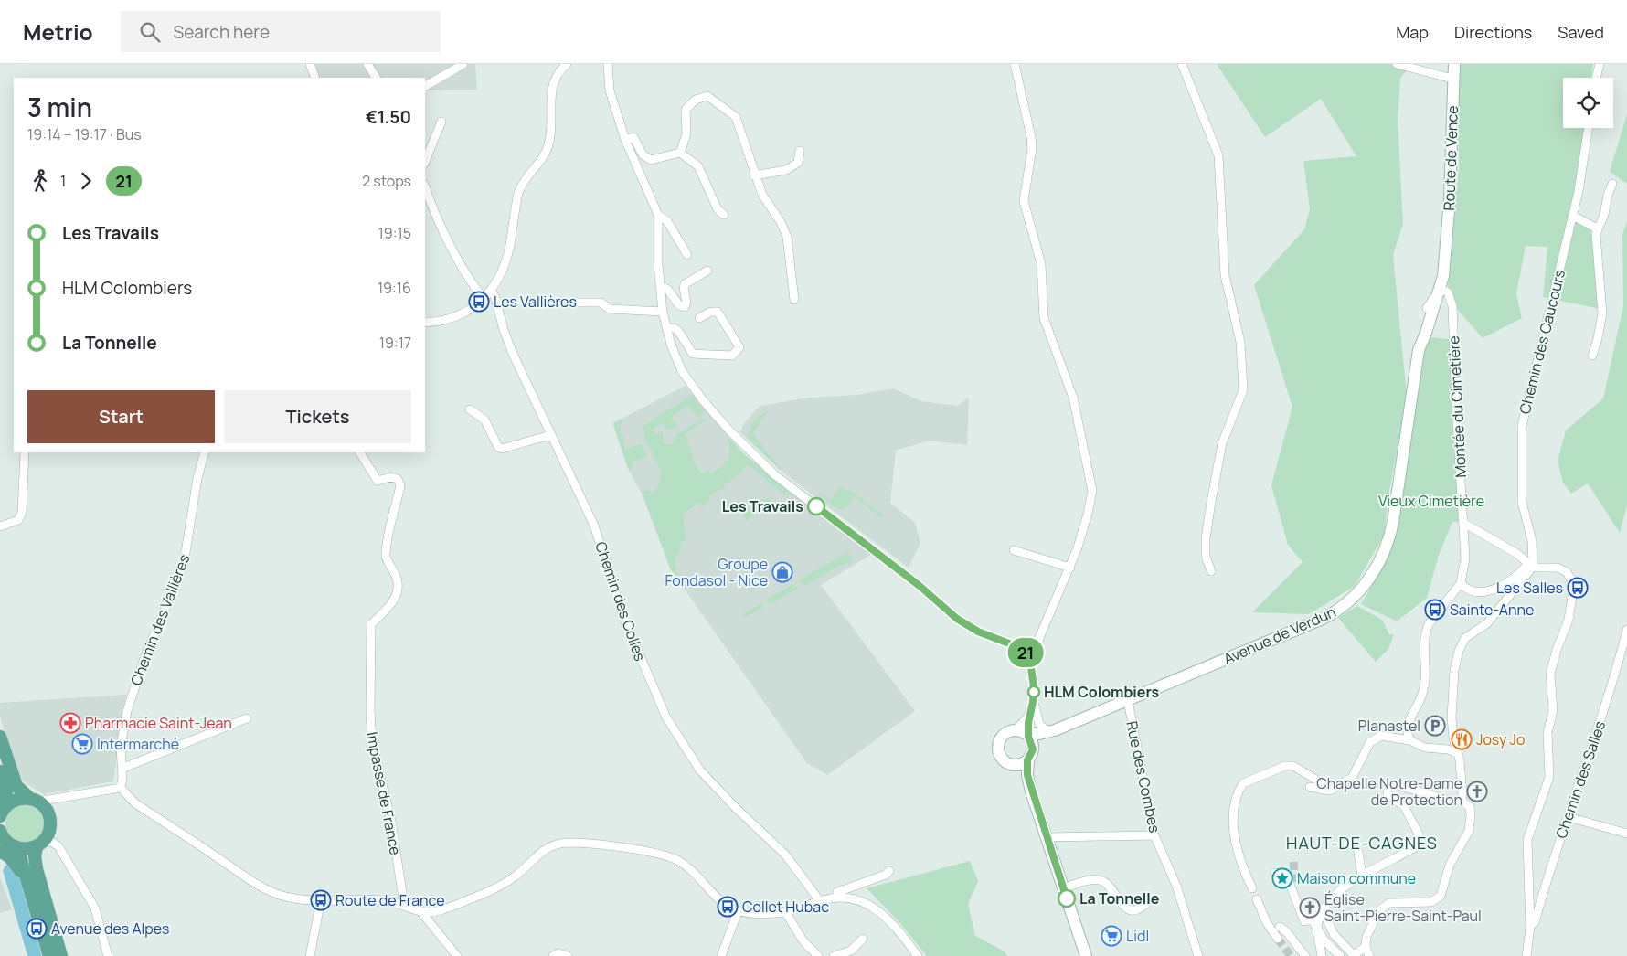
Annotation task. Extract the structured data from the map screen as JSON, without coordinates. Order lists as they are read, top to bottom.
{
  "streets": {
    "main road": ["Route de Vence", "Avenue de Verdun"],
    "street": [
      "Chemin des Caucours",
      "Montée du Cimetière",
      "Chemin des Colles",
      "Chemin des Vallières",
      "Rue des Combes",
      "Chemin des Salles",
      "Impasse de France"
    ]
  },
  "crossings": [
    ["Route de Vence", "Montée du Cimetière"],
    ["Route de Vence", "Avenue de Verdun"],
    ["Montée du Cimetière", "Avenue de Verdun"],
    ["Avenue de Verdun", "Rue des Combes"]
  ],
  "districts": ["HAUT-DE-CAGNES"],
  "parks": ["Vieux Cimetière"],
  "places": {
    "bus stop": [
      "Les Vallières",
      "Les Salles",
      "Sainte-Anne",
      "Route de France",
      "Collet Hubac",
      "Avenue des Alpes"
    ],
    "other": ["Les Travails", "HLM Colombiers", "La Tonnelle"],
    "shop": ["Groupe Fondasol - Nice"],
    "pharmacy": ["Pharmacie Saint-Jean"],
    "parking": ["Planastel"],
    "restaurant": ["Josy Jo"],
    "supermarket": ["Intermarché", "Lidl"],
    "church": ["Chapelle Notre-Dame de Protection", "Église Saint-Pierre-Saint-Paul"],
    "place": ["Maison commune"]
  },
  "lines": ["bus line 21"],
  "page": {
    "header": "Metrio",
    "search": "Search here",
    "nav": ["Map", "Directions", "Saved"],
    "on_map": "21",
    "heading": ["3 min", "19:14 – 19:17 · Bus", "€1.50"],
    "legs": ["1", "21", "2 stops"],
    "list": [
      {
        "name": "Les Travails",
        "value": "19:15"
      },
      {
        "name": "HLM Colombiers",
        "value": "19:16"
      },
      {
        "name": "La Tonnelle",
        "value": "19:17"
      }
    ],
    "buttons": ["Start", "Tickets"]
  }
}
